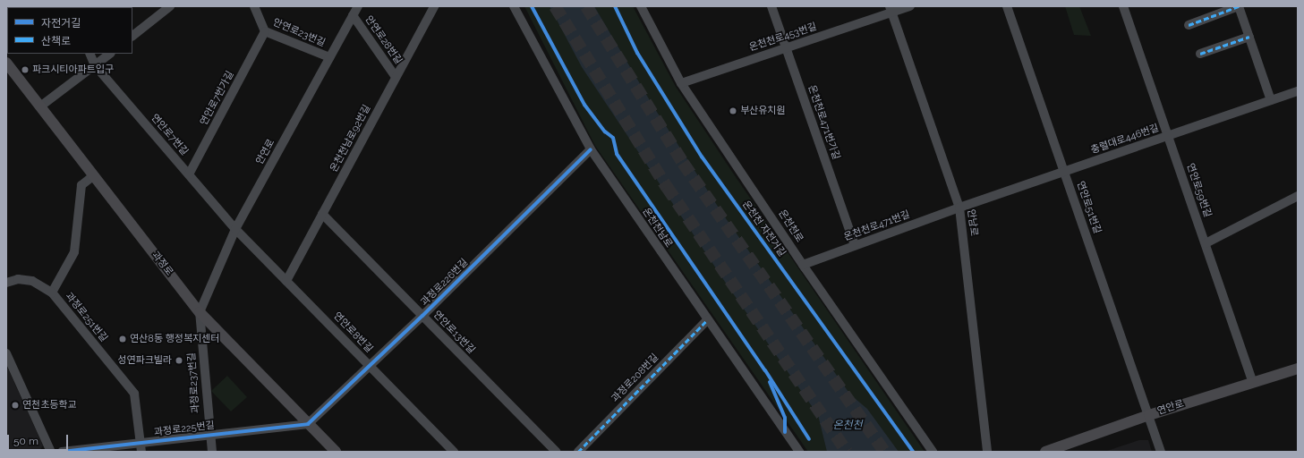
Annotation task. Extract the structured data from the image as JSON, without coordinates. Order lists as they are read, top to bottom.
{
  "streets": {
    "main road": ["과정로", "연안로"],
    "street": [
      "안연로23번길",
      "온천천로453번길",
      "안연로28번길",
      "연안로7번가길",
      "온천천로471번가길",
      "연안로7번길",
      "온천천남로92번길",
      "충렬대로446번길",
      "안연로",
      "연안로59번길",
      "연안로51번길",
      "안남로",
      "온천천로",
      "온천천로471번길",
      "온천천남로",
      "과정로226번길",
      "과정로251번길",
      "연안로8번길",
      "연안로13번길",
      "과정로208번길",
      "과정로237번길",
      "과정로225번길"
    ],
    "cycle path": ["온천천 자전거길"]
  },
  "crossings": [
    ["안연로23번길", "연안로7번가길"],
    ["안연로23번길", "안연로"],
    ["온천천로453번길", "온천천로471번가길"],
    ["온천천로453번길", "안남로"],
    ["온천천로453번길", "온천천로"],
    ["안연로28번길", "온천천남로92번길"],
    ["안연로28번길", "안연로"],
    ["연안로7번가길", "연안로7번길"],
    ["온천천로471번가길", "온천천로471번길"],
    ["연안로7번길", "안연로"],
    ["연안로7번길", "연안로8번길"],
    ["온천천남로92번길", "연안로8번길"],
    ["온천천남로92번길", "연안로13번길"],
    ["충렬대로446번길", "연안로59번길"],
    ["충렬대로446번길", "연안로51번길"],
    ["충렬대로446번길", "안남로"],
    ["충렬대로446번길", "온천천로471번길"],
    ["안연로", "과정로"],
    ["안연로", "연안로8번길"],
    ["안연로", "과정로237번길"],
    ["연안로59번길", "연안로"],
    ["연안로51번길", "연안로"],
    ["안남로", "온천천로471번길"],
    ["온천천로", "온천천로471번길"],
    ["온천천남로", "과정로226번길"],
    ["온천천남로", "과정로208번길"],
    ["과정로", "과정로226번길"],
    ["과정로", "과정로251번길"],
    ["과정로", "과정로237번길"],
    ["과정로", "과정로225번길"],
    ["과정로226번길", "연안로8번길"],
    ["과정로226번길", "연안로13번길"],
    ["과정로226번길", "과정로225번길"],
    ["과정로251번길", "과정로225번길"],
    ["과정로237번길", "과정로225번길"]
  ],
  "water": ["온천천"],
  "places": [
    "파크시티아파트입구",
    "부산유치원",
    "연산8동 행정복지센터",
    "성연파크빌라",
    "연천초등학교"
  ],
  "legend": ["자전거길", "산책로"],
  "scale_bar": "50 m"
}
